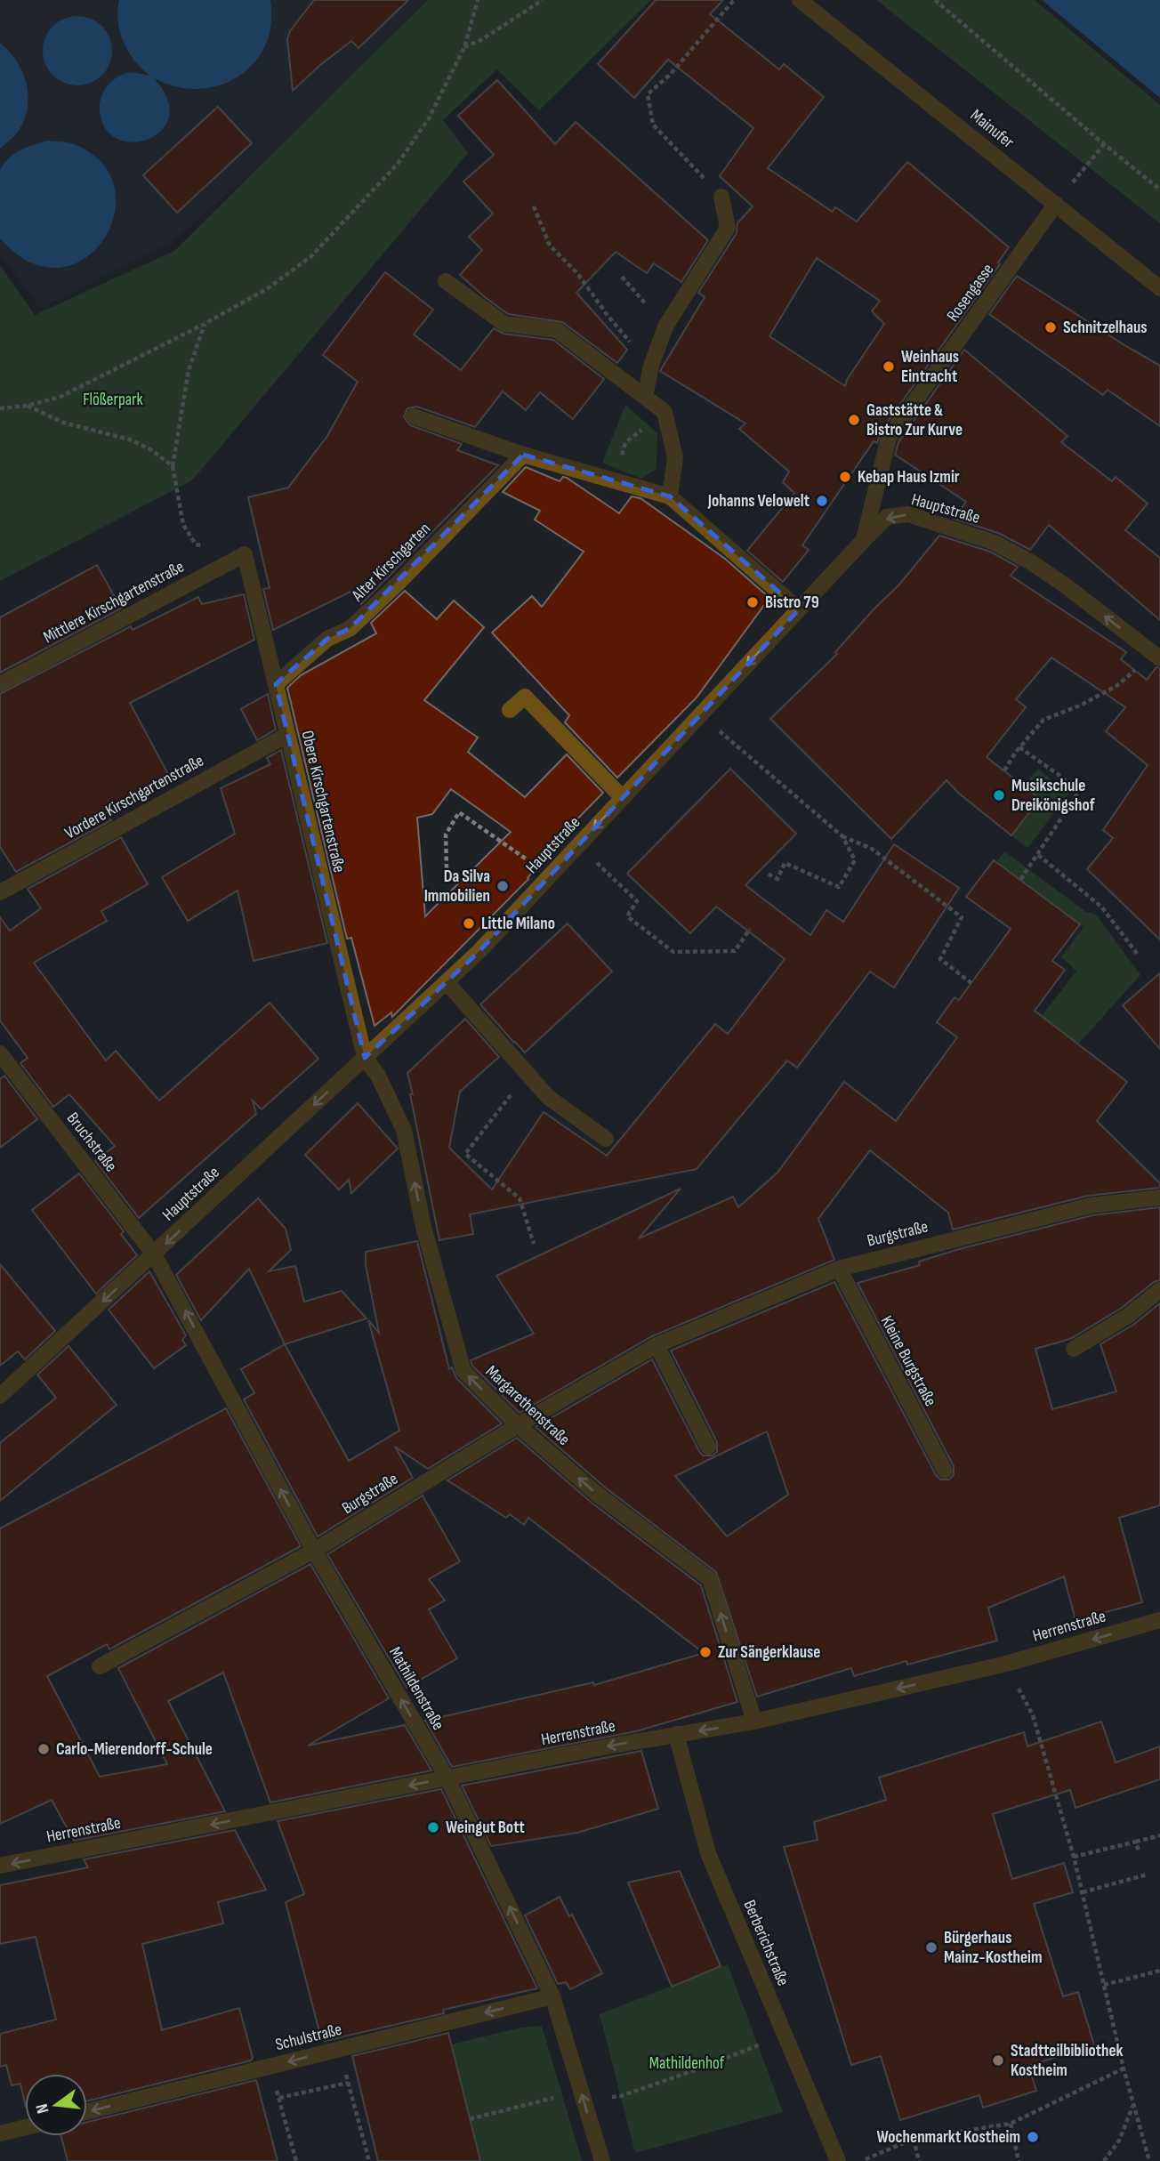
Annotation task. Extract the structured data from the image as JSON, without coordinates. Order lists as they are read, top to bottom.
{
  "streets": {
    "street": [
      "Mainufer",
      "Rosengasse",
      "Hauptstraße",
      "Alter Kirschgarten",
      "Mittlere Kirschgartenstraße",
      "Vordere Kirschgartenstraße",
      "Obere Kirschgartenstraße",
      "Bruchstraße",
      "Burgstraße",
      "Kleine Burgstraße",
      "Margarethenstraße",
      "Herrenstraße",
      "Mathildenstraße",
      "Berberichstraße",
      "Schulstraße"
    ]
  },
  "crossings": [
    ["Mainufer", "Rosengasse"],
    ["Rosengasse", "Hauptstraße"],
    ["Hauptstraße", "Obere Kirschgartenstraße"],
    ["Hauptstraße", "Bruchstraße"],
    ["Hauptstraße", "Margarethenstraße"],
    ["Hauptstraße", "Mathildenstraße"],
    ["Alter Kirschgarten", "Obere Kirschgartenstraße"],
    ["Mittlere Kirschgartenstraße", "Obere Kirschgartenstraße"],
    ["Vordere Kirschgartenstraße", "Obere Kirschgartenstraße"],
    ["Obere Kirschgartenstraße", "Margarethenstraße"],
    ["Bruchstraße", "Mathildenstraße"],
    ["Burgstraße", "Kleine Burgstraße"],
    ["Burgstraße", "Margarethenstraße"],
    ["Burgstraße", "Mathildenstraße"],
    ["Margarethenstraße", "Herrenstraße"],
    ["Herrenstraße", "Mathildenstraße"],
    ["Herrenstraße", "Berberichstraße"],
    ["Mathildenstraße", "Schulstraße"]
  ],
  "one_way": [
    "Hauptstraße",
    "Margarethenstraße",
    "Herrenstraße",
    "Mathildenstraße",
    "Schulstraße"
  ],
  "parks": ["Flößerpark", "Mathildenhof"],
  "places": [
    "Schnitzelhaus",
    "Weinhaus Eintracht",
    "Gaststätte & Bistro Zur Kurve",
    "Kebap Haus Izmir",
    "Johanns Velowelt",
    "Bistro 79",
    "Musikschule Dreikönigshof",
    "Da Silva Immobilien",
    "Little Milano",
    "Zur Sängerklause",
    "Carlo-Mierendorff-Schule",
    "Weingut Bott",
    "Bürgerhaus Mainz-Kostheim",
    "Stadtteilbibliothek Kostheim",
    "Wochenmarkt Kostheim"
  ],
  "north": "left"
}
